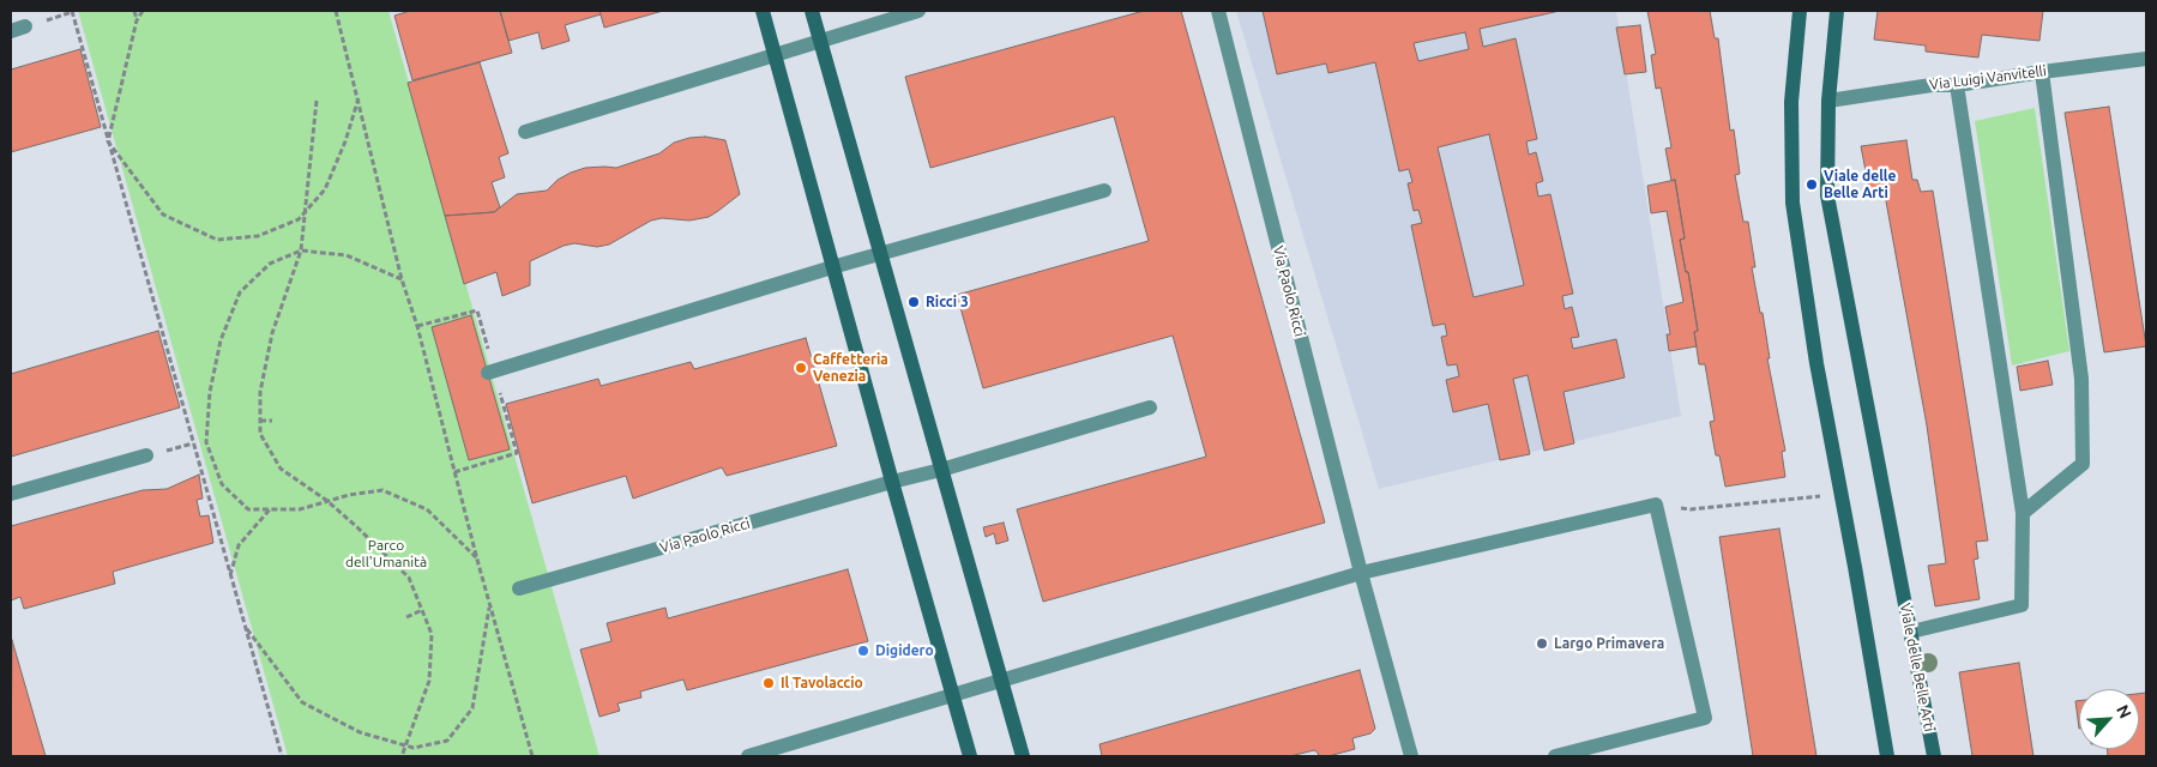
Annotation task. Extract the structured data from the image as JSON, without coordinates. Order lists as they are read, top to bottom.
{
  "streets": {
    "street": ["Via Luigi Vanvitelli", "Via Paolo Ricci", "Viale delle Belle Arti"]
  },
  "crossings": [
    ["Via Luigi Vanvitelli", "Viale delle Belle Arti"]
  ],
  "parks": ["Parco dell'Umanità"],
  "places": [
    "Viale delle Belle Arti",
    "Ricci 3",
    "Caffetteria Venezia",
    "Largo Primavera",
    "Digidero",
    "Il Tavolaccio"
  ],
  "north": "top right"
}
